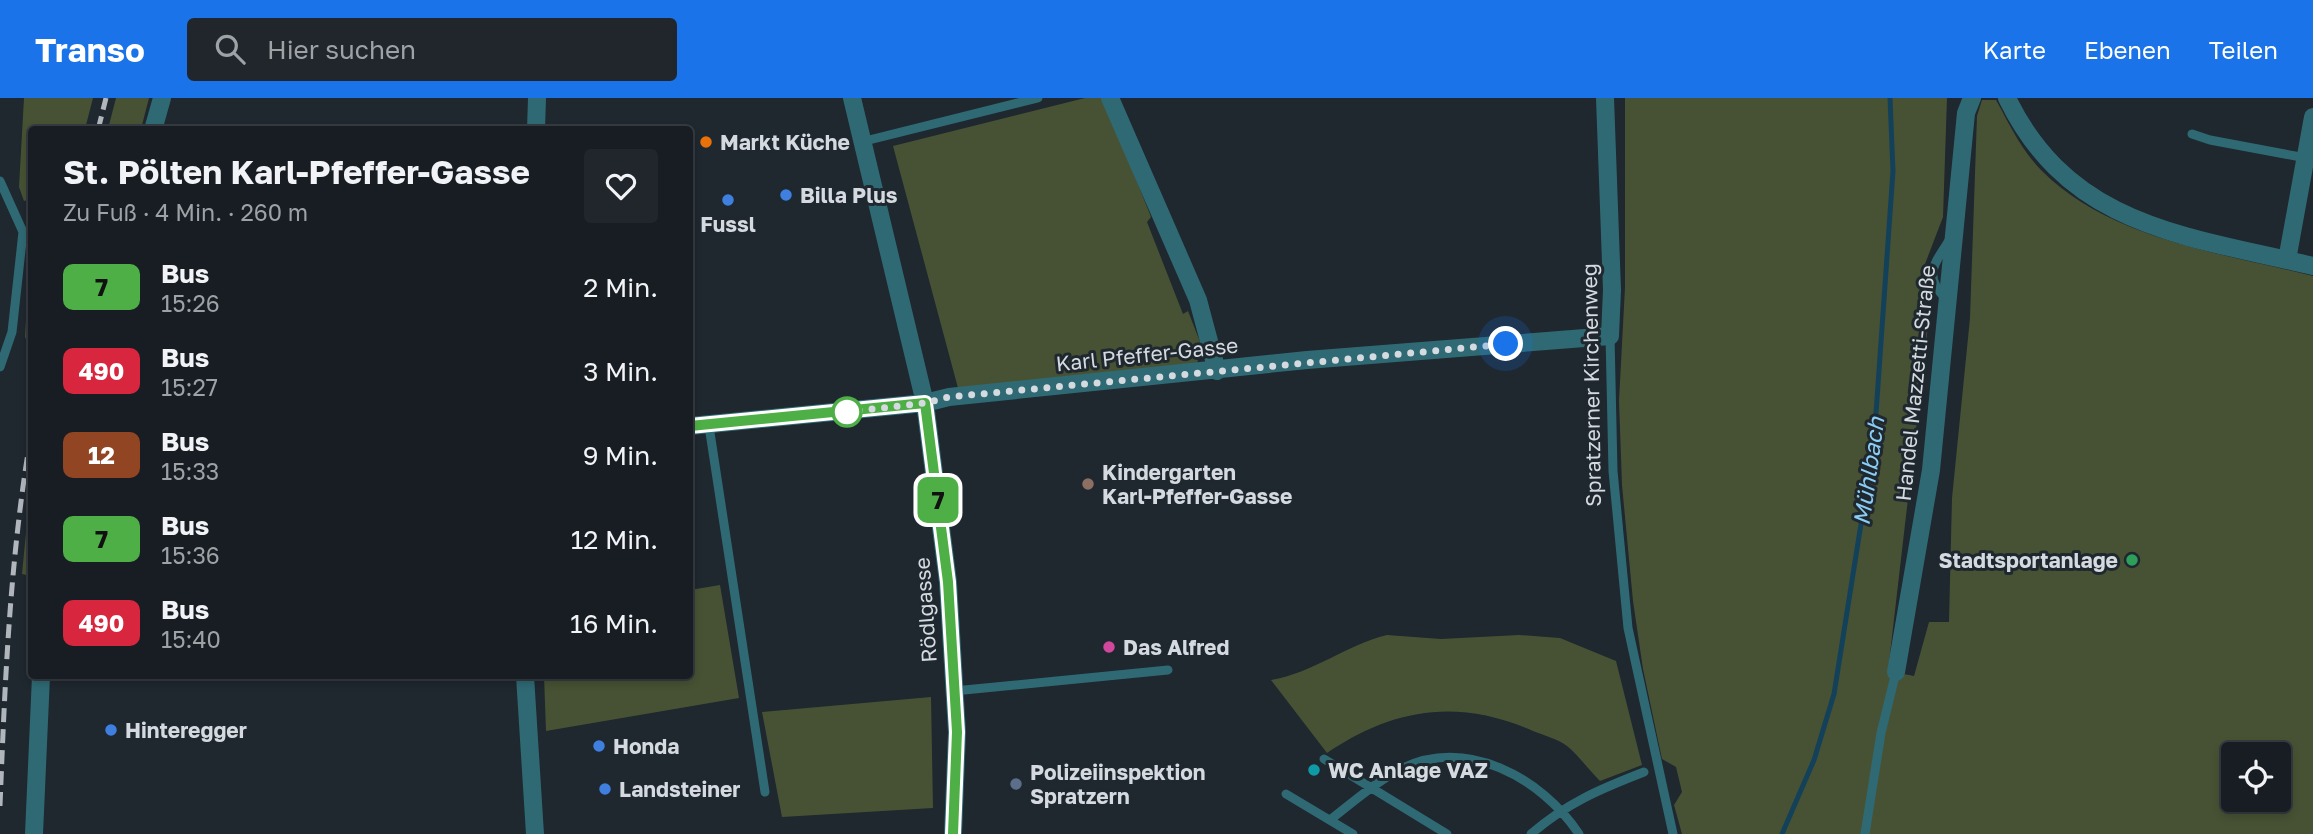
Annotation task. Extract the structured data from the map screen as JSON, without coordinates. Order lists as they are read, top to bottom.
{
  "streets": {
    "street": [
      "Karl Pfeffer-Gasse",
      "Handel Mazzetti-Straße",
      "Spratzerner Kirchenweg",
      "Rödlgasse"
    ]
  },
  "crossings": [
    ["Karl Pfeffer-Gasse", "Spratzerner Kirchenweg"],
    ["Karl Pfeffer-Gasse", "Rödlgasse"]
  ],
  "water": ["Mühlbach"],
  "places": [
    "Markt Küche",
    "Billa Plus",
    "Fussl",
    "Kindergarten Karl-Pfeffer-Gasse",
    "Stadtsportanlage",
    "Das Alfred",
    "Hinteregger",
    "Honda",
    "WC Anlage VAZ",
    "Polizeiinspektion Spratzern",
    "Landsteiner"
  ],
  "lines": ["bus line 7"],
  "page": {
    "header": "Transo",
    "search": "Hier suchen",
    "nav": ["Karte", "Ebenen", "Teilen"],
    "on_map": "7",
    "heading": ["St. Pölten Karl-Pfeffer-Gasse", "Zu Fuß · 4 Min. · 260 m"],
    "list": [
      {
        "mark": "7",
        "name": "Bus",
        "note": "15:26",
        "value": "2 Min."
      },
      {
        "mark": "490",
        "name": "Bus",
        "note": "15:27",
        "value": "3 Min."
      },
      {
        "mark": "12",
        "name": "Bus",
        "note": "15:33",
        "value": "9 Min."
      },
      {
        "mark": "7",
        "name": "Bus",
        "note": "15:36",
        "value": "12 Min."
      },
      {
        "mark": "490",
        "name": "Bus",
        "note": "15:40",
        "value": "16 Min."
      }
    ]
  }
}
